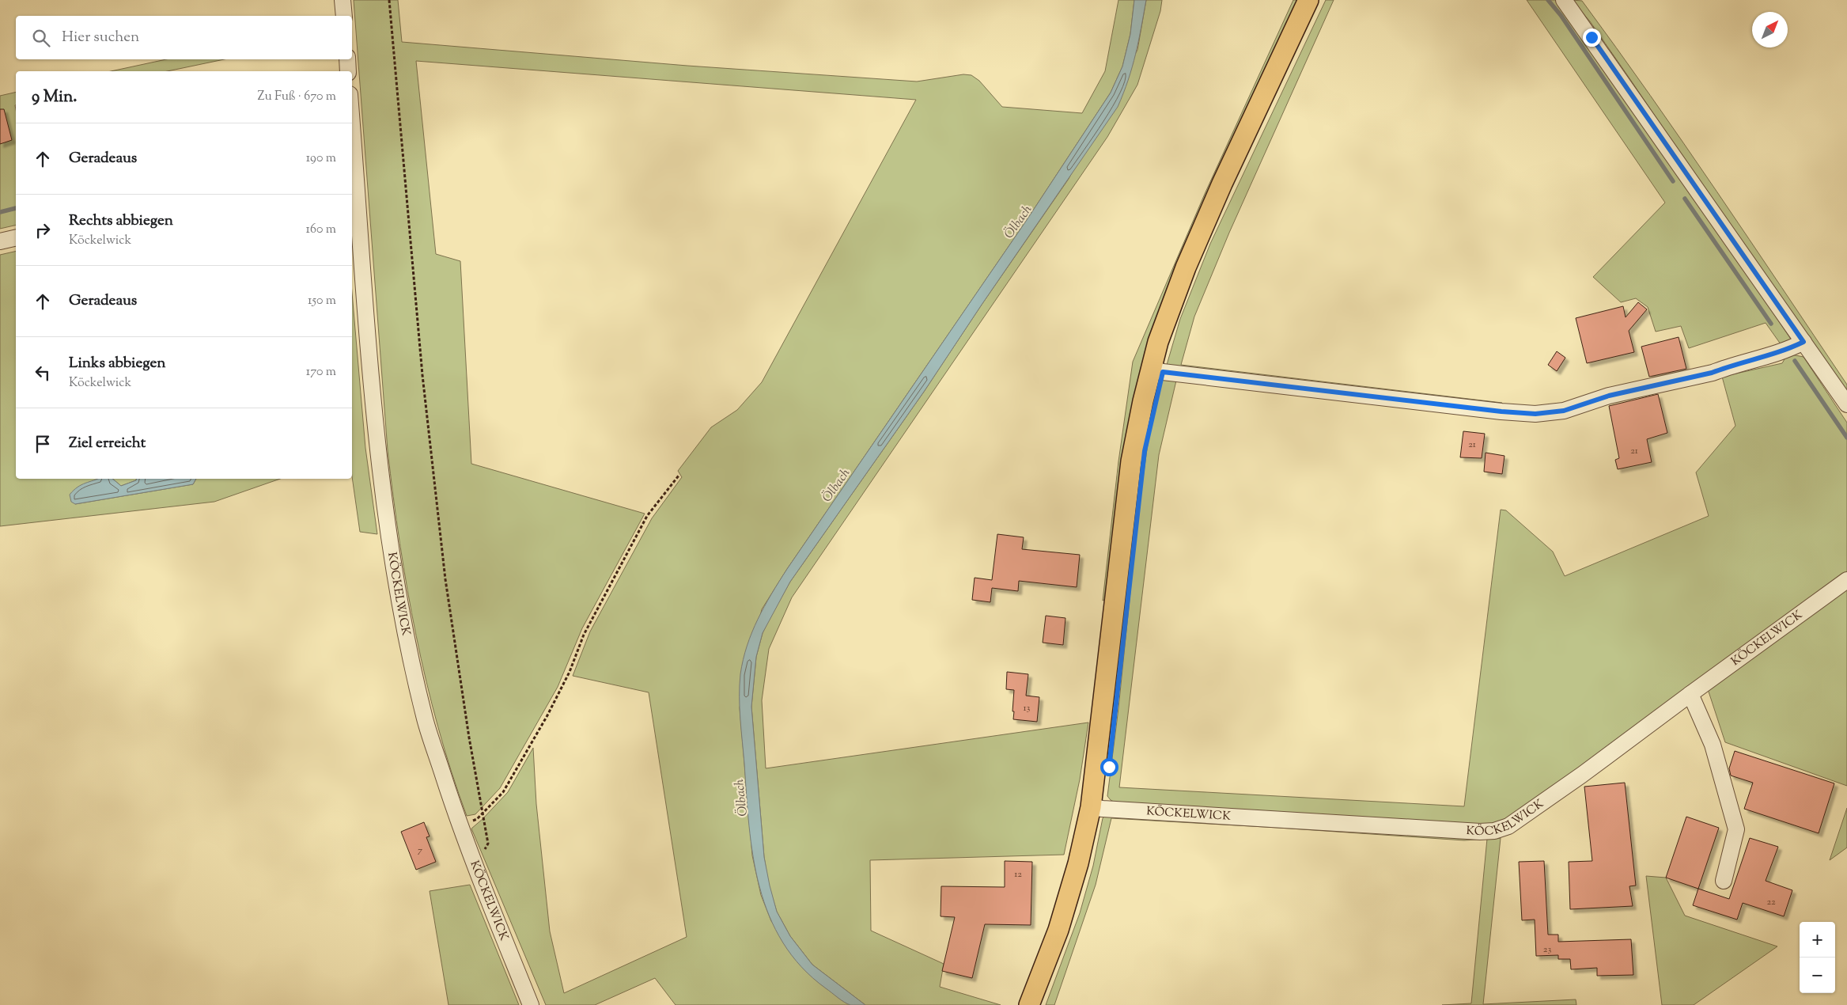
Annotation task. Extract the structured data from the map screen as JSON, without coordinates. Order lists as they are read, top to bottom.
{
  "streets": {
    "street": ["KÖCKELWICK"]
  },
  "water": ["Ölbach"],
  "house_numbers": [
    "21",
    "21",
    "13",
    "7",
    "12",
    "22",
    "23"
  ],
  "north": "top right",
  "page": {
    "search": "Hier suchen",
    "heading": ["9 Min.", "Zu Fuß · 670 m"],
    "list": [
      ["Geradeaus", "190 m"],
      ["Rechts abbiegen", "Köckelwick", "160 m"],
      ["Geradeaus", "150 m"],
      ["Links abbiegen", "Köckelwick", "170 m"],
      "Ziel erreicht"
    ],
    "map_buttons": ["+", "−"]
  }
}
